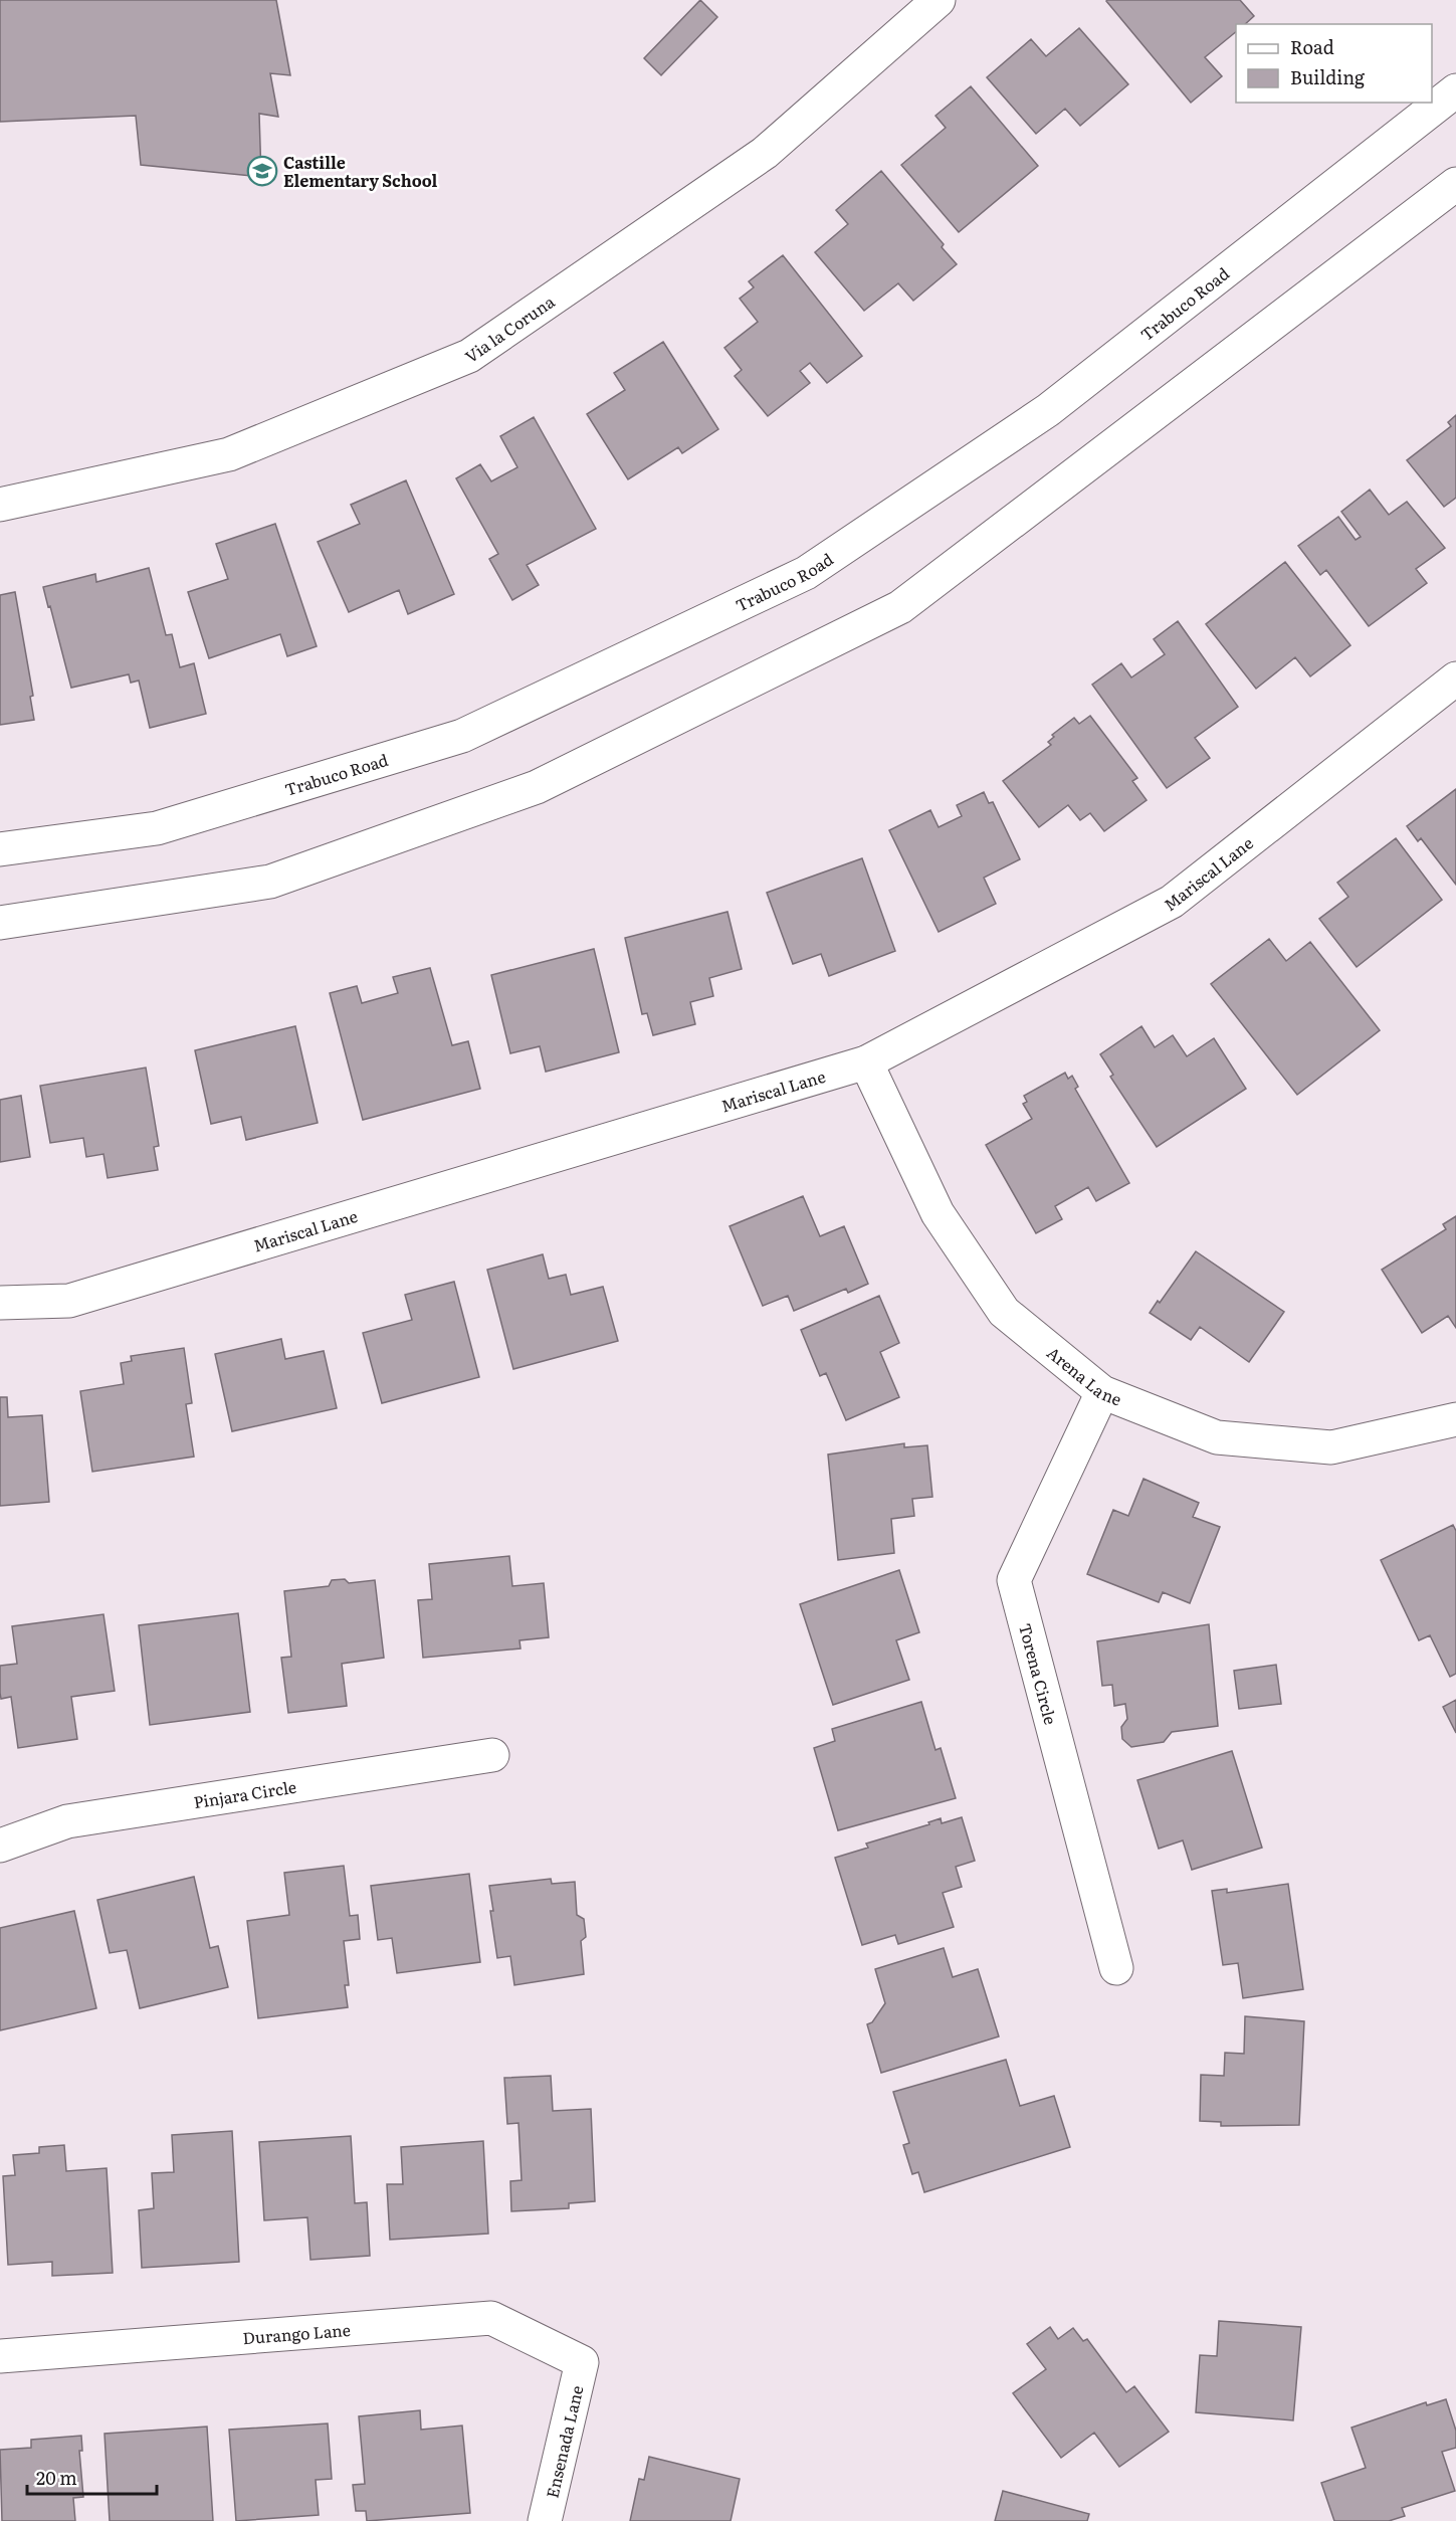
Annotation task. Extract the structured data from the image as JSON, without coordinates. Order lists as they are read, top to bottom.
{
  "streets": {
    "street": [
      "Trabuco Road",
      "Via la Coruna",
      "Mariscal Lane",
      "Arena Lane",
      "Torena Circle",
      "Pinjara Circle",
      "Durango Lane",
      "Ensenada Lane"
    ]
  },
  "crossings": [
    ["Mariscal Lane", "Arena Lane"],
    ["Arena Lane", "Torena Circle"],
    ["Durango Lane", "Ensenada Lane"]
  ],
  "places": {
    "school or university": ["Castille Elementary School"]
  },
  "legend": ["Road", "Building"],
  "scale_bar": "20 m"
}
